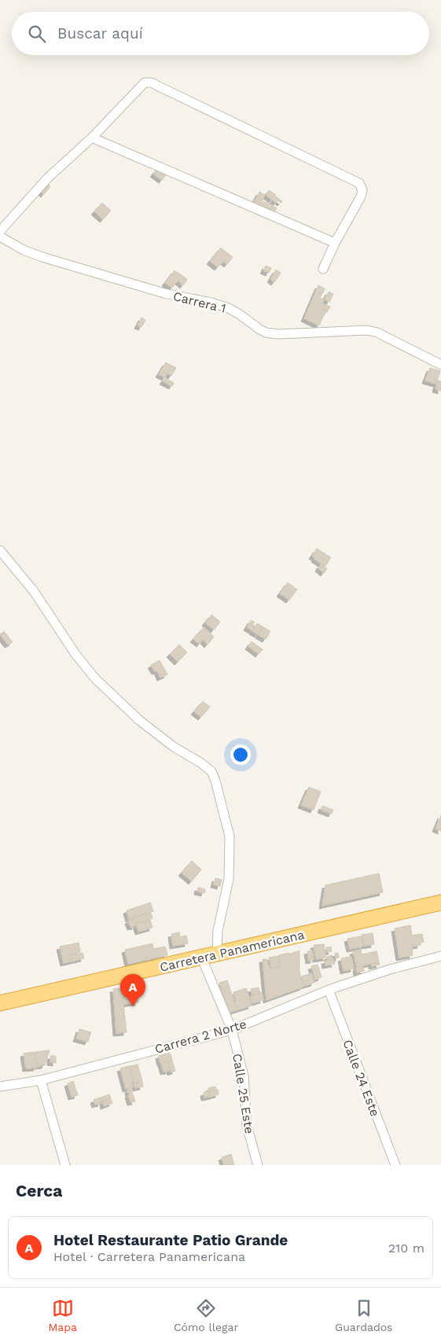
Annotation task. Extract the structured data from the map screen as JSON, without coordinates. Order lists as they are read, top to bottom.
{
  "streets": {
    "highway": ["Carretera Panamericana"],
    "street": [
      "Carrera 1",
      "Carrera 2 Norte",
      "Calle 24 Este",
      "Calle 25 Este"
    ]
  },
  "crossings": [
    ["Carretera Panamericana", "Calle 25 Este"],
    ["Carrera 2 Norte", "Calle 24 Este"],
    ["Carrera 2 Norte", "Calle 25 Este"]
  ],
  "page": {
    "search": "Buscar aquí",
    "pins": "A",
    "heading": "Cerca",
    "list": [
      {
        "mark": "A",
        "name": "Hotel Restaurante Patio Grande",
        "note": "Hotel · Carretera Panamericana",
        "value": "210 m"
      }
    ],
    "nav": ["Mapa", "Cómo llegar", "Guardados"]
  }
}
